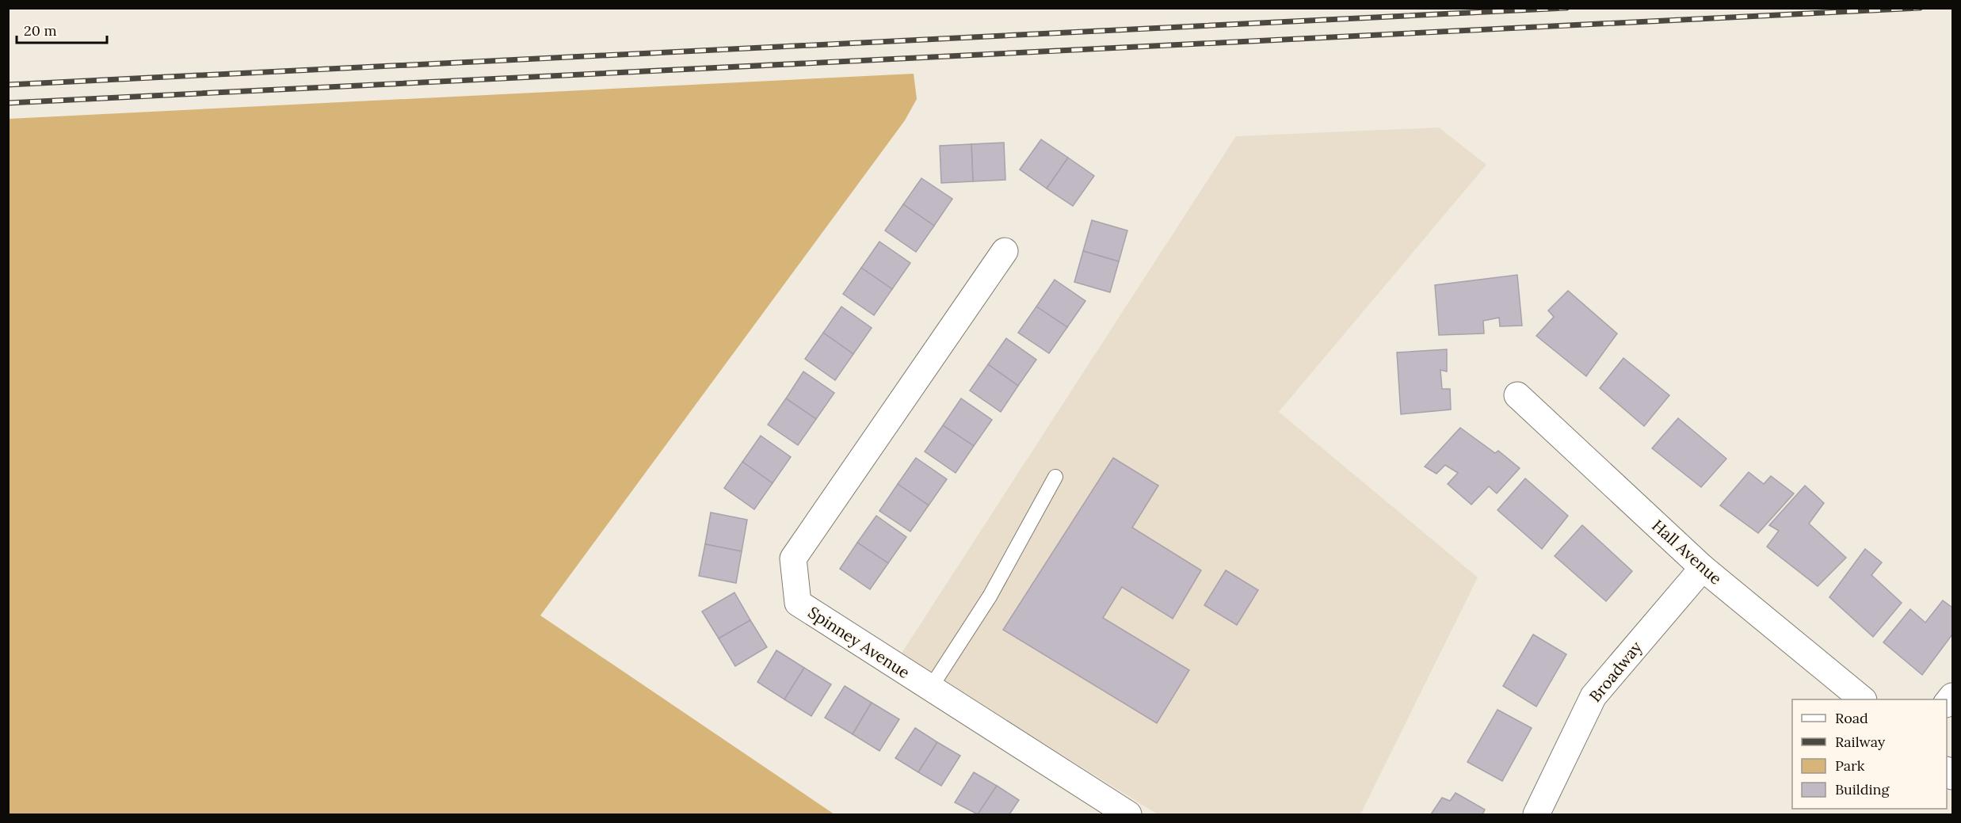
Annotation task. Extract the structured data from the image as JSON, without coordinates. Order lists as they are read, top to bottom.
{
  "streets": {
    "street": ["Hall Avenue", "Spinney Avenue", "Broadway"]
  },
  "crossings": [
    ["Hall Avenue", "Broadway"]
  ],
  "legend": [
    "Road",
    "Railway",
    "Park",
    "Building"
  ],
  "scale_bar": "20 m"
}
